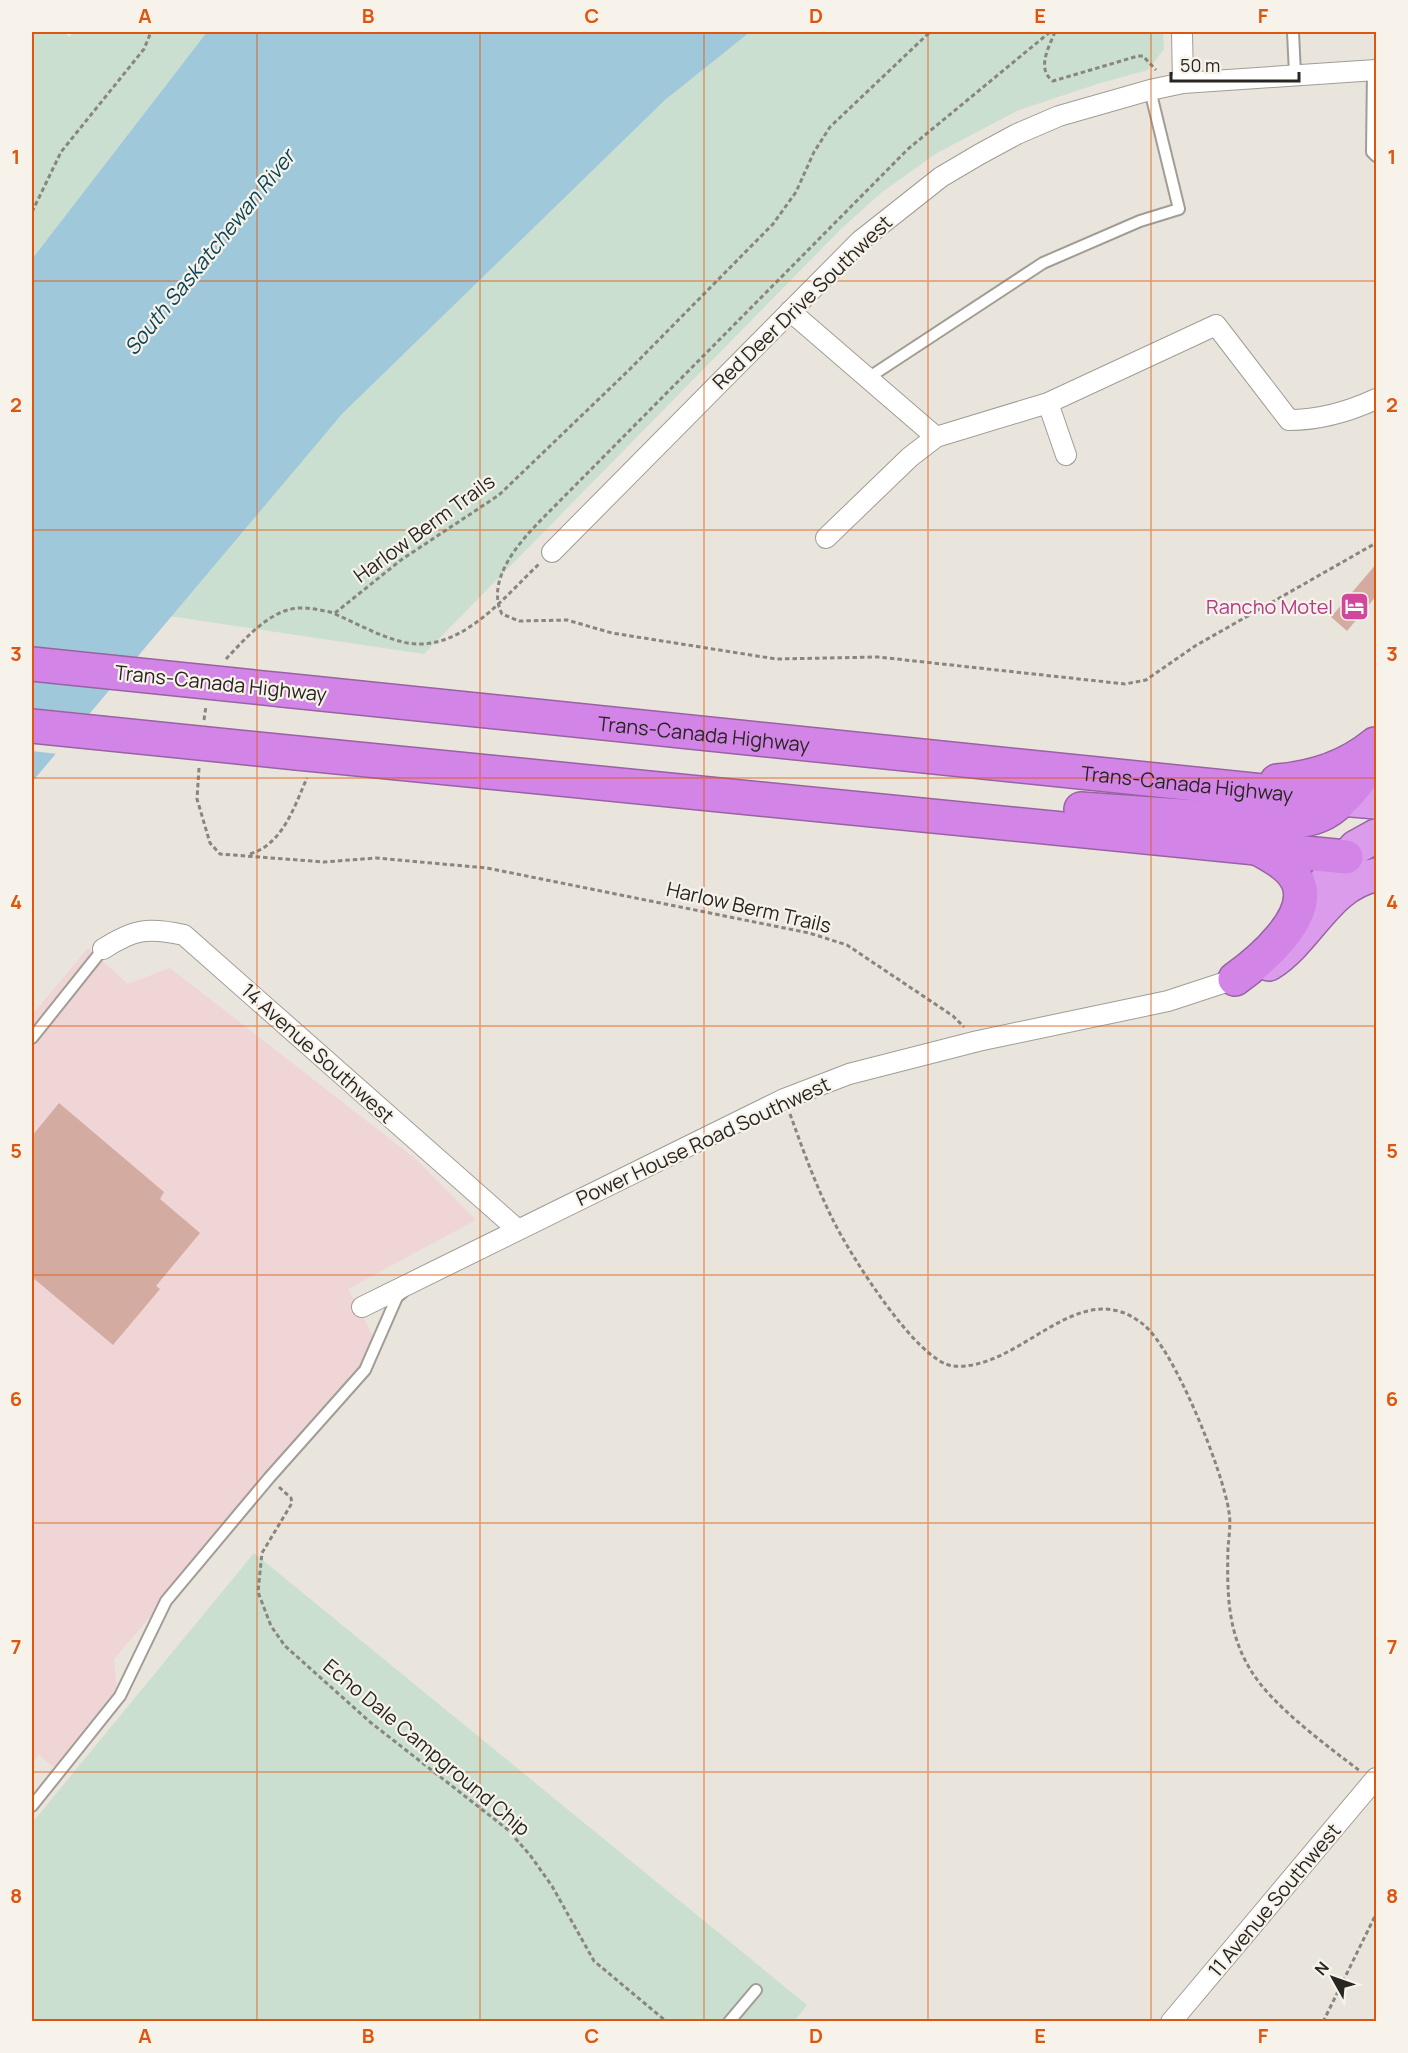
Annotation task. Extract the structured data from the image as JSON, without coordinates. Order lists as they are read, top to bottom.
{
  "streets": {
    "highway": ["Trans-Canada Highway"],
    "street": [
      "Red Deer Drive Southwest",
      "14 Avenue Southwest",
      "Power House Road Southwest",
      "11 Avenue Southwest"
    ],
    "path": ["Harlow Berm Trails", "Echo Dale Campground Chip"]
  },
  "crossings": [
    ["Harlow Berm Trails", "Power House Road Southwest"],
    ["14 Avenue Southwest", "Power House Road Southwest"]
  ],
  "water": ["South Saskatchewan River"],
  "places": {
    "hotel": ["Rancho Motel"]
  },
  "scale_bar": "50 m",
  "north": "top left",
  "grid": {
    "columns": [
      "A",
      "B",
      "C",
      "D",
      "E",
      "F"
    ],
    "rows": [
      "1",
      "2",
      "3",
      "4",
      "5",
      "6",
      "7",
      "8"
    ]
  }
}
